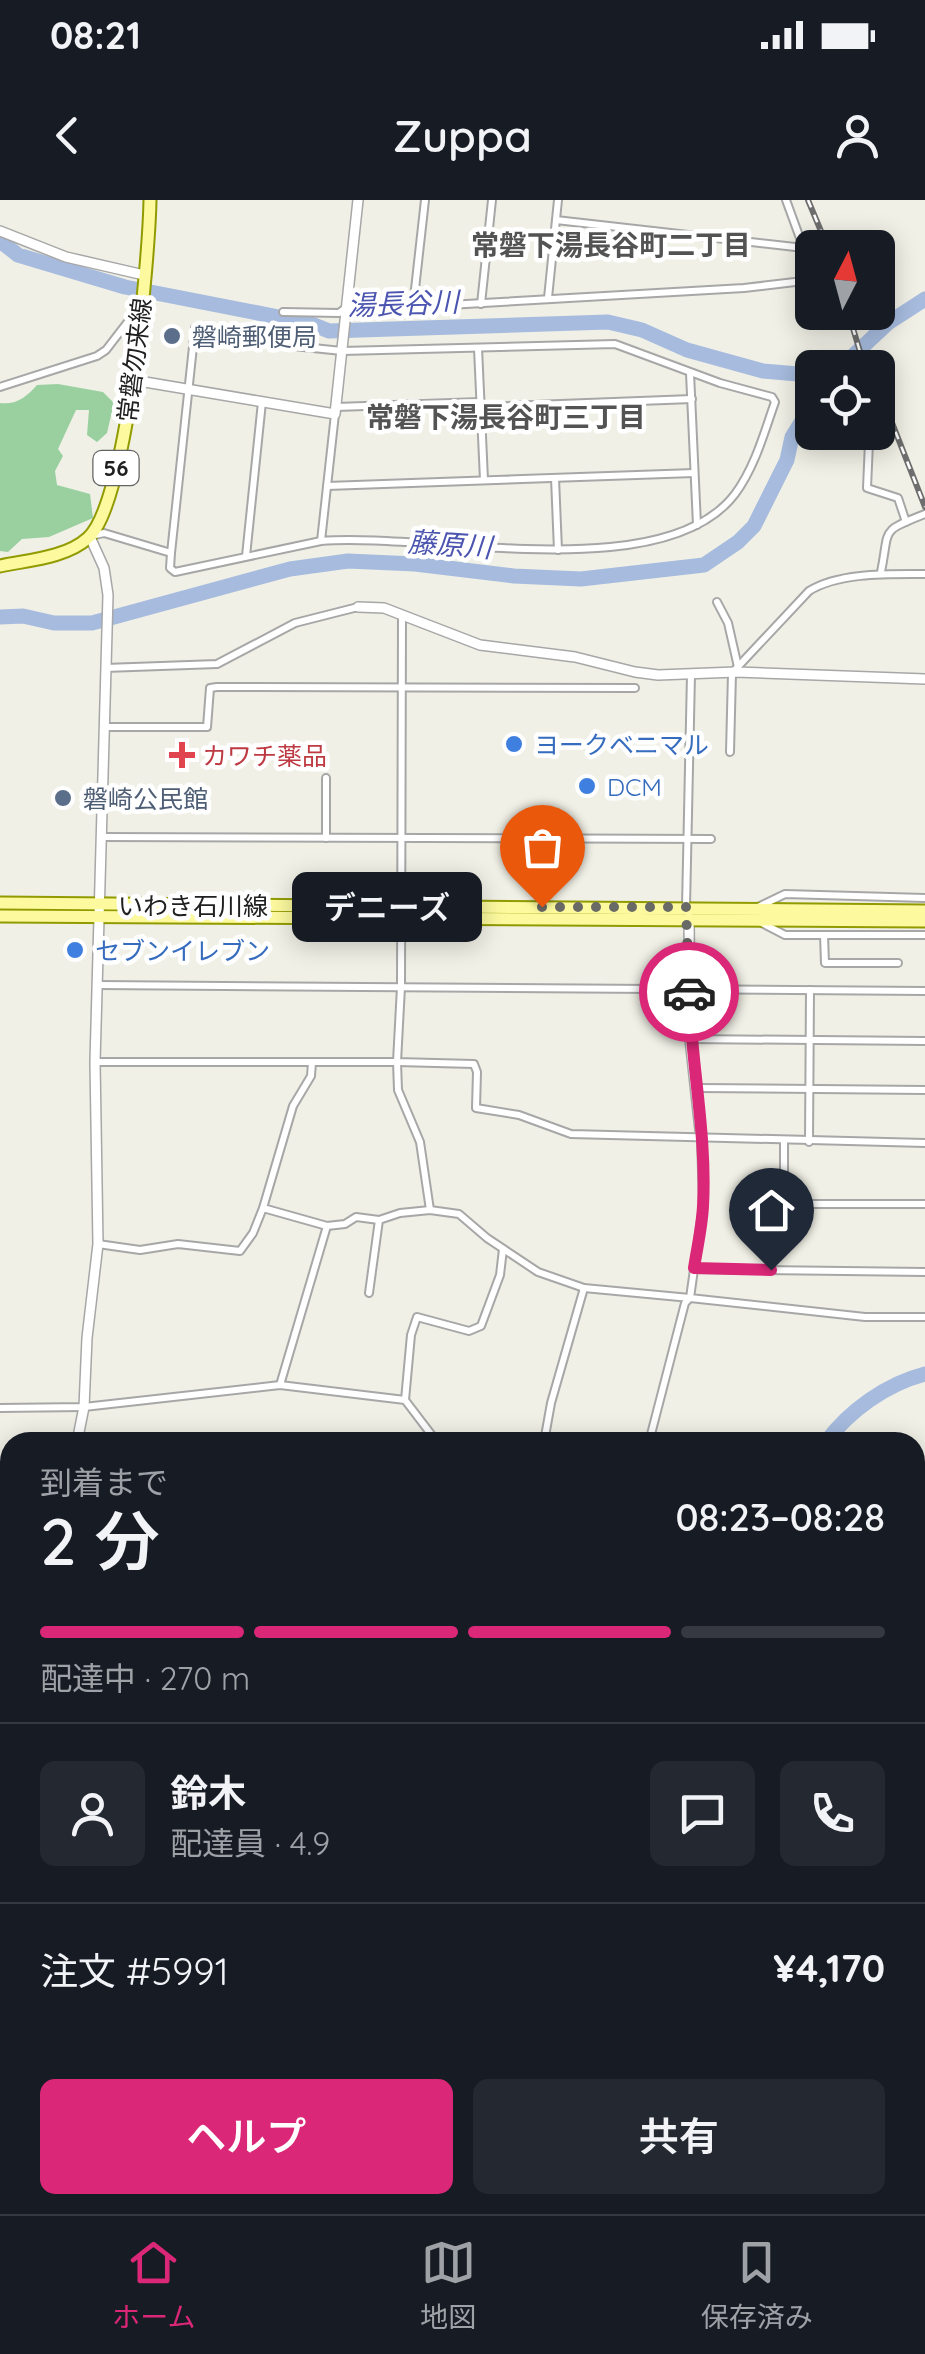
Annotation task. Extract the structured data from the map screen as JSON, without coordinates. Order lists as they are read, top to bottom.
{
  "streets": {
    "main road": ["常磐勿来線", "56", "いわき石川線"]
  },
  "districts": ["常磐下湯長谷町二丁目", "常磐下湯長谷町三丁目"],
  "water": ["湯長谷川", "藤原川"],
  "places": {
    "other": [
      "磐崎郵便局",
      "ヨークベニマル",
      "DCM",
      "磐崎公民館",
      "デニーズ",
      "セブンイレブン"
    ],
    "health": ["カワチ薬品"]
  },
  "north": "top",
  "page": {
    "status": "08:21",
    "header": "Zuppa",
    "bubble": "デニーズ",
    "heading": ["2 分", "到着まで", "08:23–08:28"],
    "panel": [
      "鈴木",
      "配達員 · 4.9",
      "注文 #5991",
      "¥4,170"
    ],
    "bar": "配達中 · 270 m",
    "buttons": ["ヘルプ", "共有"],
    "tabs": ["ホーム", "地図", "保存済み"]
  }
}
